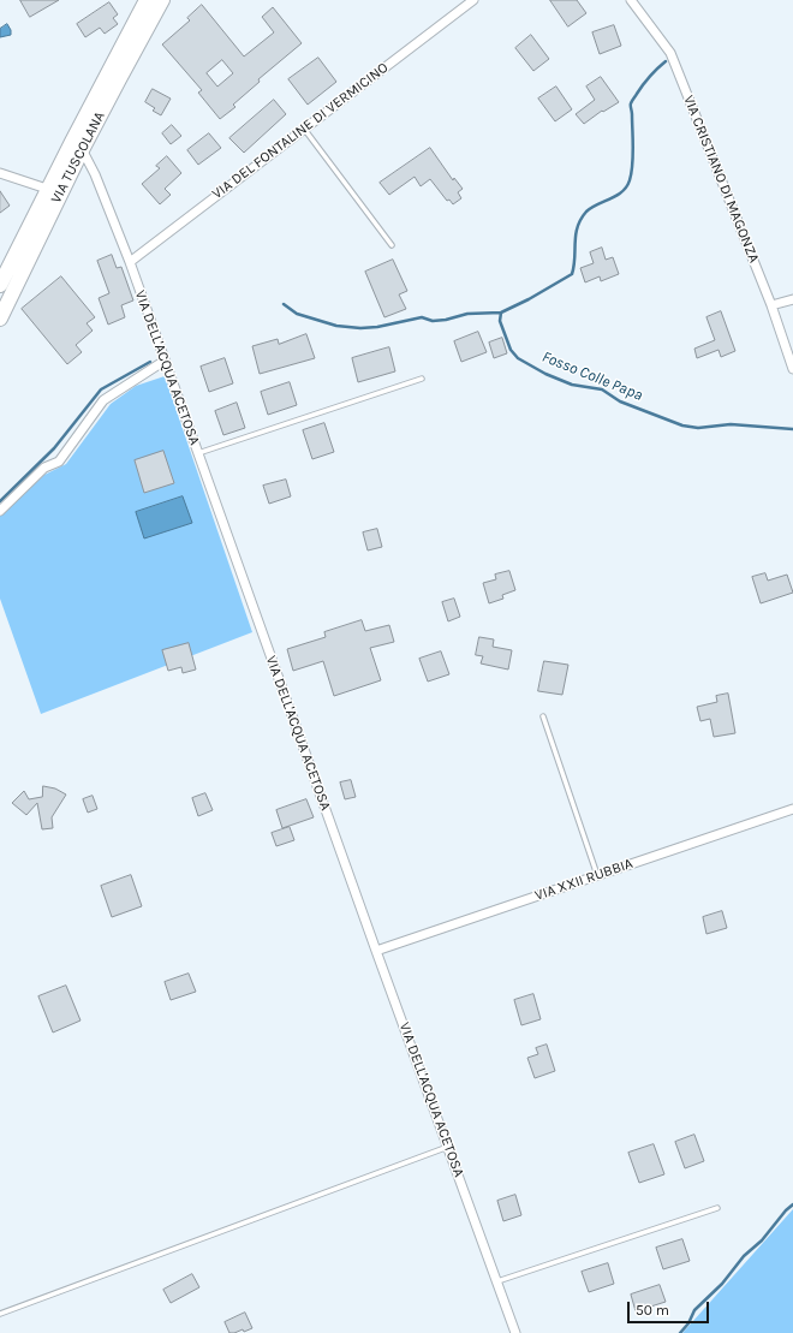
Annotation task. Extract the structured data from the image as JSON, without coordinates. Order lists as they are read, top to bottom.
{
  "streets": {
    "main road": ["VIA TUSCOLANA"],
    "street": [
      "VIA DEL FONTALINE DI VERMICINO",
      "VIA CRISTIANO DI MAGONZA",
      "VIA DELL'ACQUA ACETOSA",
      "VIA XXII RUBBIA"
    ]
  },
  "crossings": [
    ["VIA DEL FONTALINE DI VERMICINO", "VIA DELL'ACQUA ACETOSA"],
    ["VIA TUSCOLANA", "VIA DELL'ACQUA ACETOSA"],
    ["VIA DELL'ACQUA ACETOSA", "VIA XXII RUBBIA"]
  ],
  "water": ["Fosso Colle Papa"],
  "scale_bar": "50 m"
}
